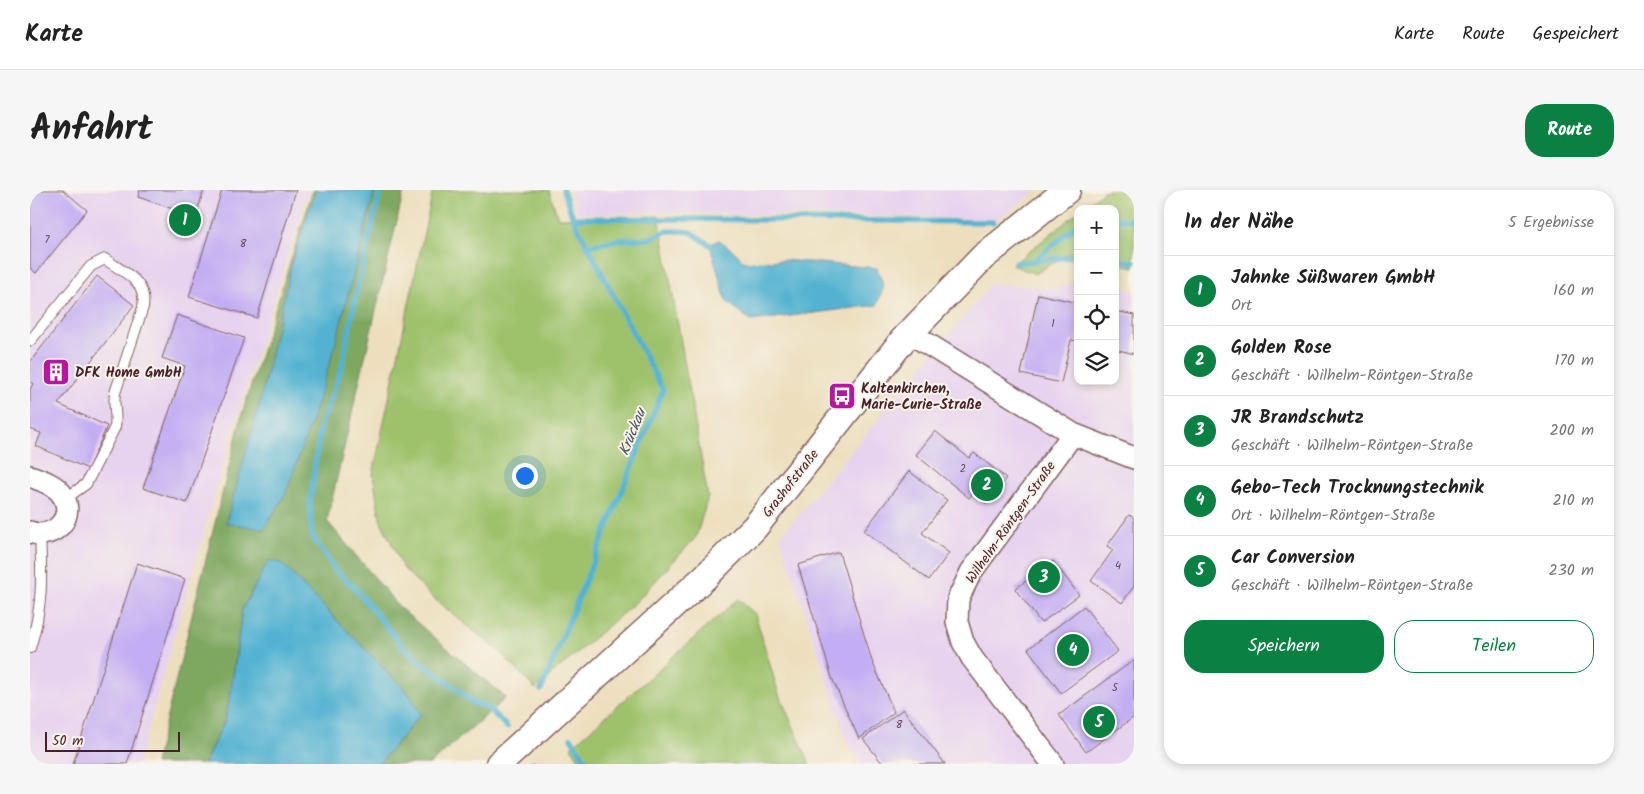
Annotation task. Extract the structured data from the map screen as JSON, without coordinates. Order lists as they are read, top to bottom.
{
  "streets": {
    "street": ["Grashofstraße", "Wilhelm-Röntgen-Straße"]
  },
  "water": ["Krückau"],
  "places": {
    "building": ["DFK Home GmbH"],
    "bus stop": ["Kaltenkirchen, Marie-Curie-Straße"]
  },
  "house_numbers": [
    "7",
    "8",
    "1",
    "2",
    "4",
    "5",
    "8"
  ],
  "scale_bar": "50 m",
  "page": {
    "header": "Karte",
    "nav": ["Karte", "Route", "Gespeichert"],
    "title": "Anfahrt",
    "buttons": [
      "Route",
      ["Speichern", "Teilen"]
    ],
    "heading": ["In der Nähe", "5 Ergebnisse"],
    "pins": [
      "1",
      "2",
      "3",
      "4",
      "5"
    ],
    "map_buttons": ["+", "−"],
    "list": [
      {
        "mark": "1",
        "name": "Jahnke Süßwaren GmbH",
        "note": "Ort",
        "value": "160 m"
      },
      {
        "mark": "2",
        "name": "Golden Rose",
        "note": "Geschäft · Wilhelm-Röntgen-Straße",
        "value": "170 m"
      },
      {
        "mark": "3",
        "name": "JR Brandschutz",
        "note": "Geschäft · Wilhelm-Röntgen-Straße",
        "value": "200 m"
      },
      {
        "mark": "4",
        "name": "Gebo-Tech Trocknungstechnik",
        "note": "Ort · Wilhelm-Röntgen-Straße",
        "value": "210 m"
      },
      {
        "mark": "5",
        "name": "Car Conversion",
        "note": "Geschäft · Wilhelm-Röntgen-Straße",
        "value": "230 m"
      }
    ],
    "scale": "50 m"
  }
}
